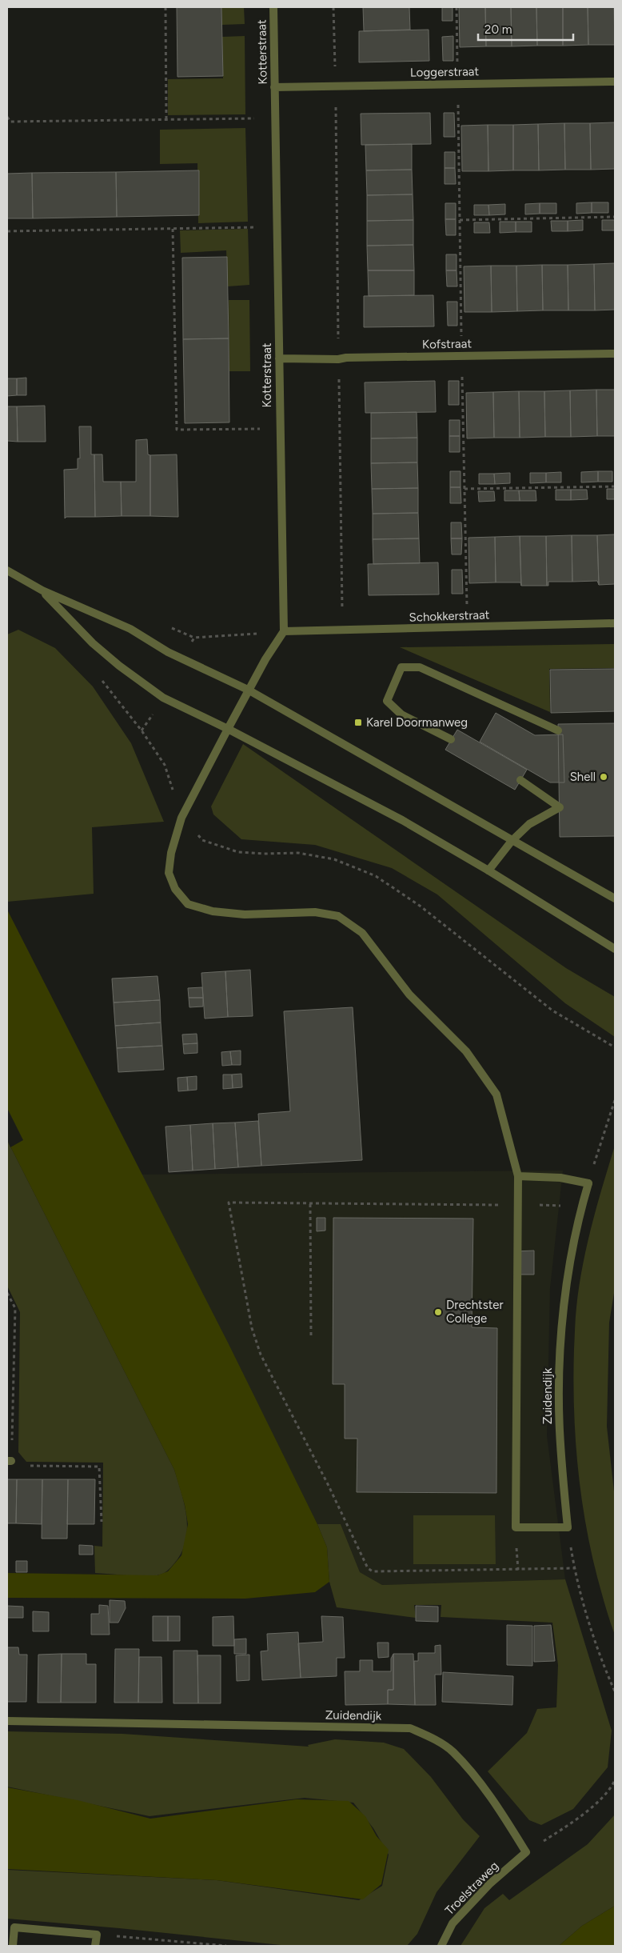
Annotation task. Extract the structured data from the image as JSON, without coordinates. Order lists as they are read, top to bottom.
{
  "streets": {
    "street": [
      "Kotterstraat",
      "Loggerstraat",
      "Kofstraat",
      "Schokkerstraat",
      "Zuidendijk",
      "Troelstraweg"
    ]
  },
  "crossings": [
    ["Kotterstraat", "Loggerstraat"],
    ["Kotterstraat", "Kofstraat"],
    ["Kotterstraat", "Schokkerstraat"],
    ["Zuidendijk", "Troelstraweg"]
  ],
  "places": {
    "transit": ["Karel Doormanweg"],
    "other": ["Shell", "Drechtster College"]
  },
  "scale_bar": "20 m"
}
